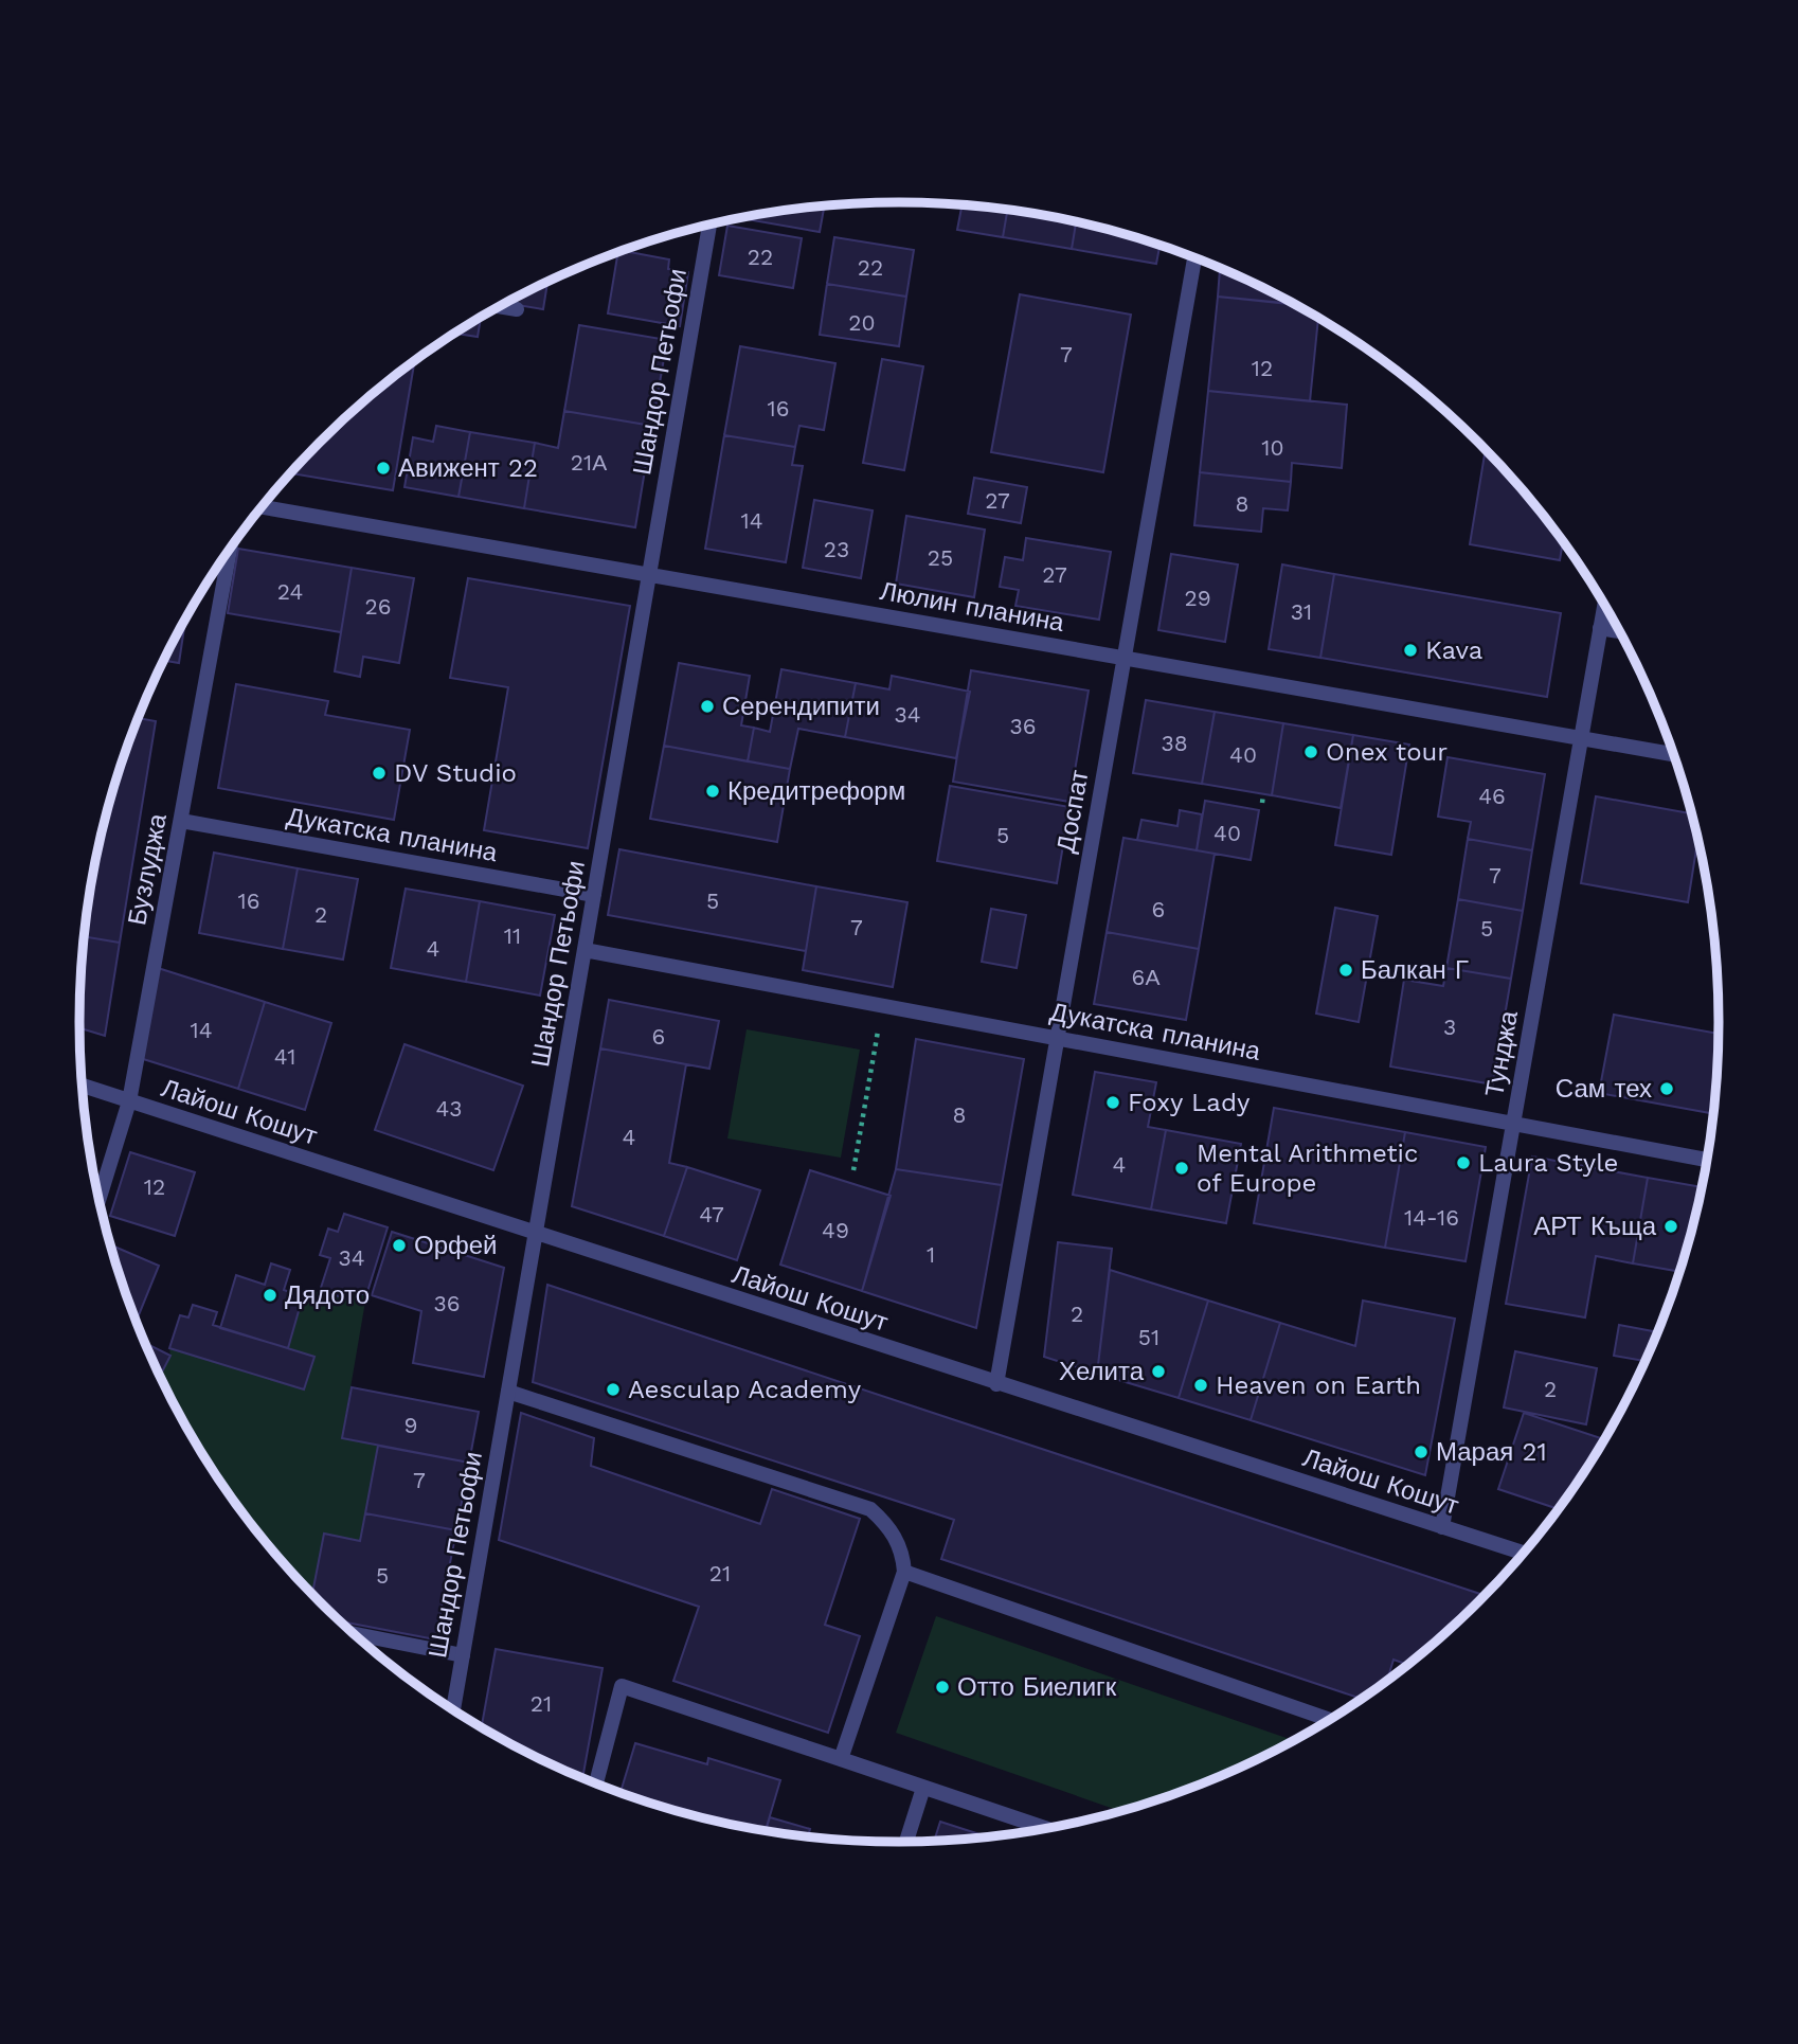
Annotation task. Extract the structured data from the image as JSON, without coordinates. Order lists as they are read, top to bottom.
{
  "streets": {
    "street": [
      "Шандор Петьофи",
      "Люлин планина",
      "Доспат",
      "Дукатска планина",
      "Бузлуджа",
      "Тунджа",
      "Лайош Кошут"
    ]
  },
  "crossings": [
    ["Шандор Петьофи", "Люлин планина"],
    ["Шандор Петьофи", "Дукатска планина"],
    ["Шандор Петьофи", "Лайош Кошут"],
    ["Люлин планина", "Доспат"],
    ["Люлин планина", "Тунджа"],
    ["Доспат", "Дукатска планина"],
    ["Доспат", "Лайош Кошут"],
    ["Дукатска планина", "Бузлуджа"],
    ["Дукатска планина", "Тунджа"],
    ["Бузлуджа", "Лайош Кошут"],
    ["Тунджа", "Лайош Кошут"]
  ],
  "places": [
    "Авижент 22",
    "Kava",
    "Серендипити",
    "Onex tour",
    "DV Studio",
    "Кредитреформ",
    "Балкан Г",
    "Сам тех",
    "Foxy Lady",
    "Laura Style",
    "Mental Arithmetic of Europe",
    "АРТ Къща",
    "Орфей",
    "Дядото",
    "Хелита",
    "Heaven on Earth",
    "Aesculap Academy",
    "Марая 21",
    "Отто Биелигк"
  ],
  "house_numbers": [
    "22",
    "22",
    "20",
    "7",
    "12",
    "16",
    "10",
    "21А",
    "27",
    "8",
    "14",
    "23",
    "25",
    "27",
    "24",
    "29",
    "26",
    "31",
    "34",
    "36",
    "38",
    "40",
    "46",
    "40",
    "5",
    "7",
    "16",
    "5",
    "6",
    "2",
    "7",
    "5",
    "11",
    "4",
    "6А",
    "3",
    "14",
    "6",
    "41",
    "43",
    "8",
    "4",
    "4",
    "12",
    "47",
    "14-16",
    "49",
    "1",
    "34",
    "36",
    "2",
    "51",
    "2",
    "9",
    "7",
    "21",
    "5",
    "21"
  ]
}
